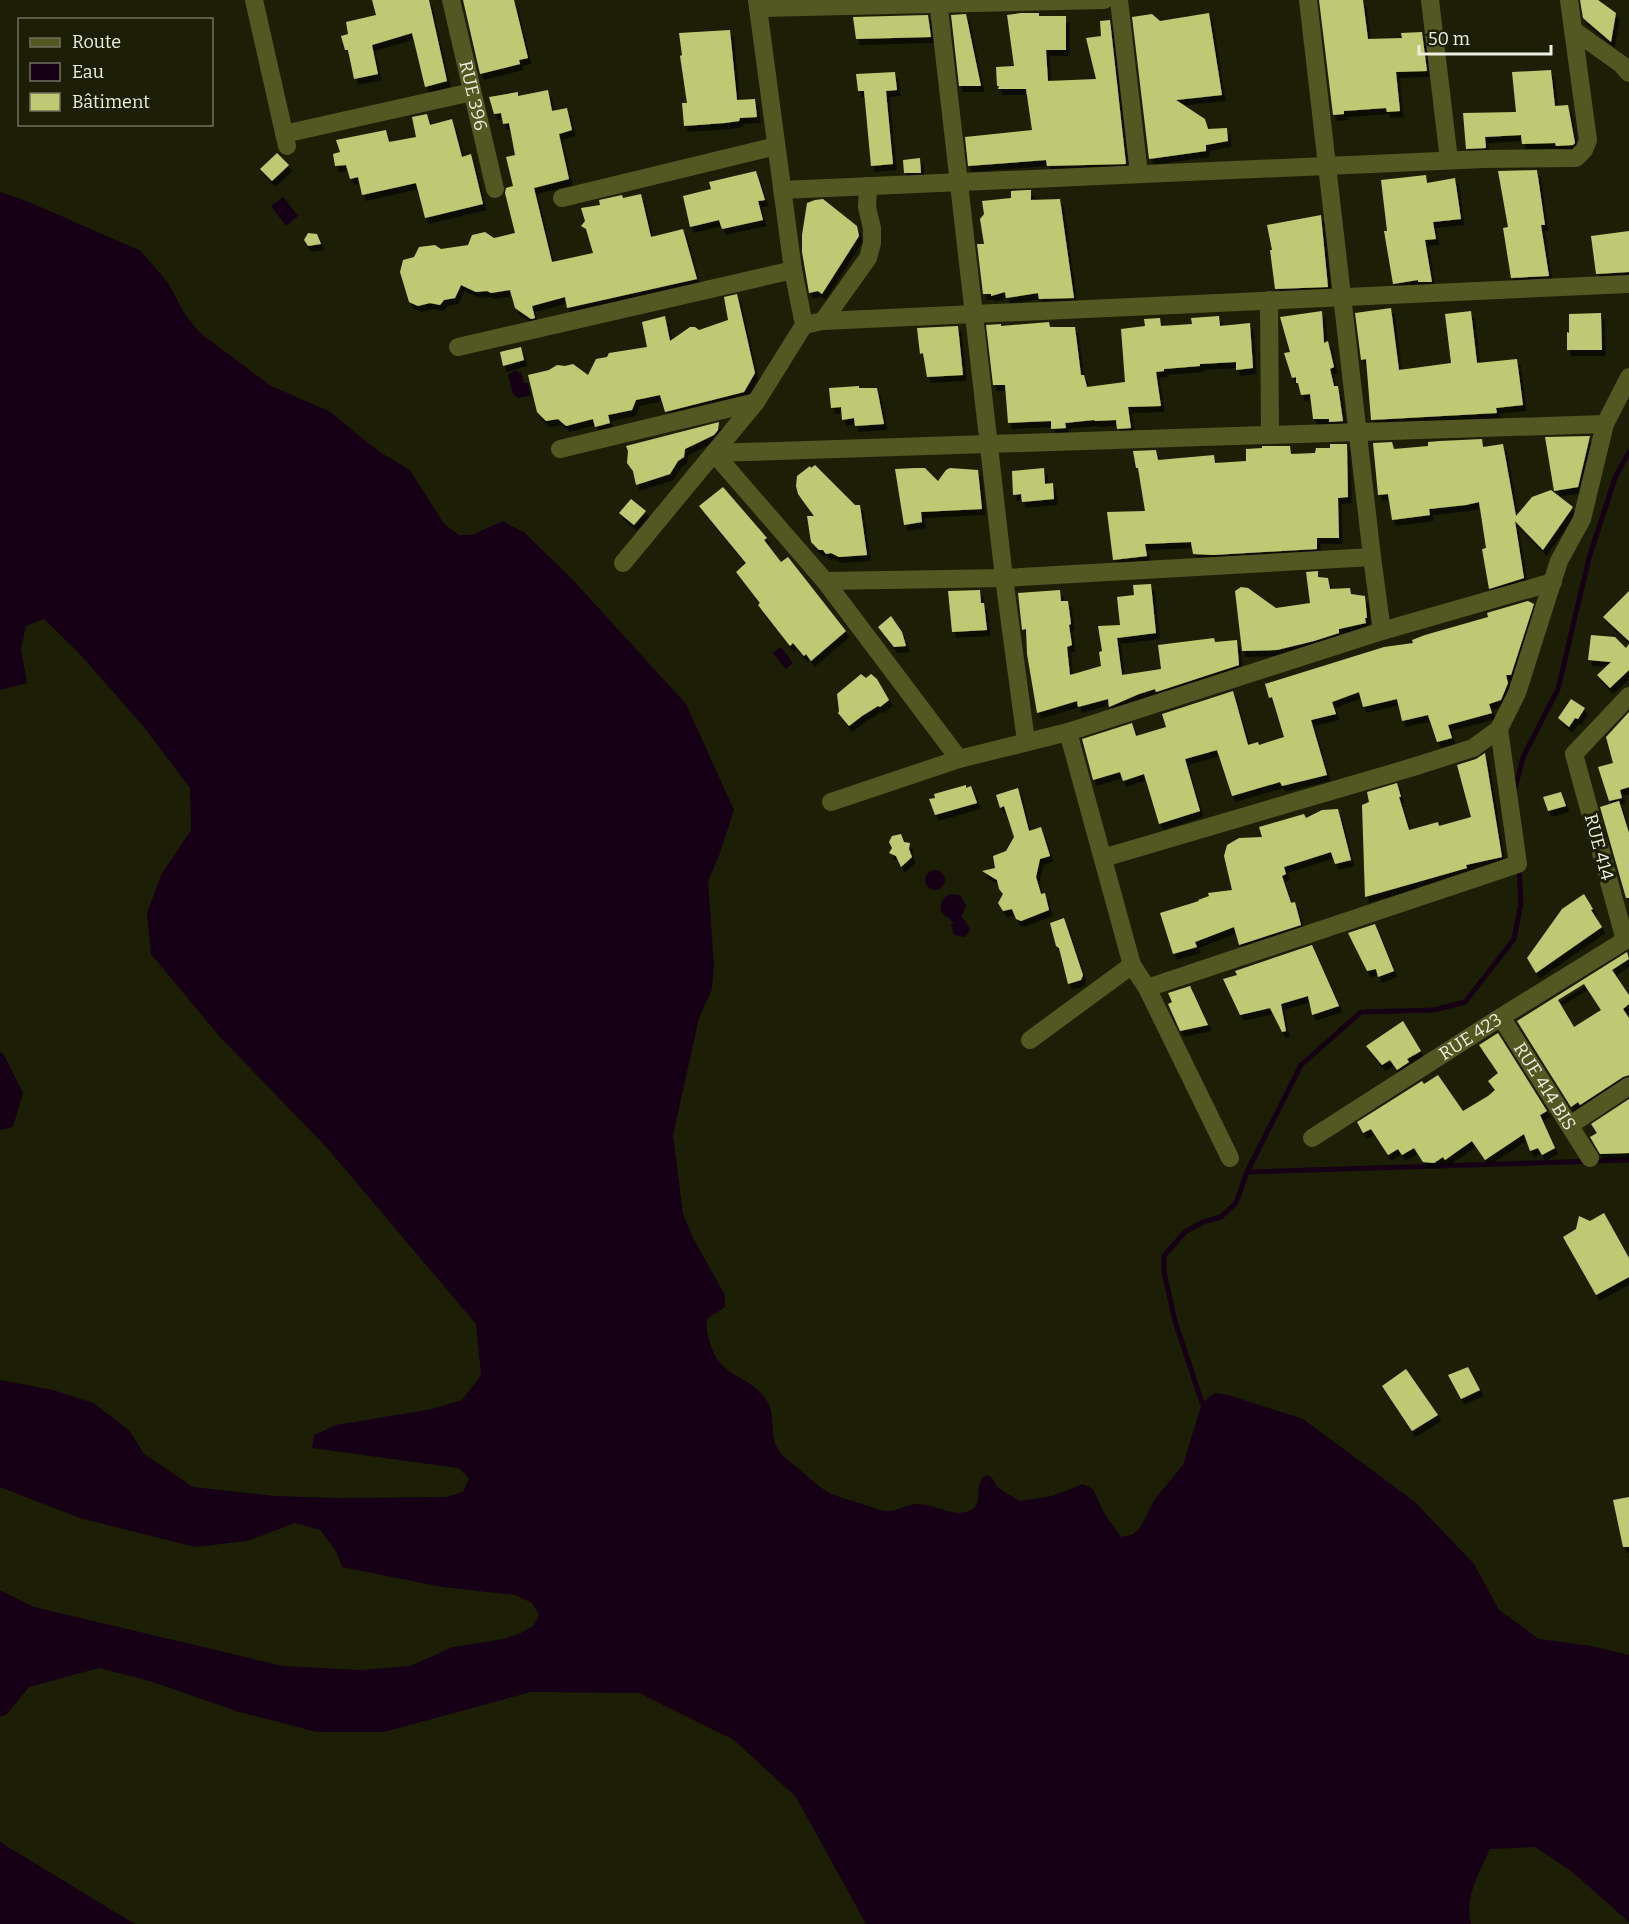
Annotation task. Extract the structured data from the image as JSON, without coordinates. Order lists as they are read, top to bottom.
{
  "streets": {
    "street": [
      "RUE 396",
      "RUE 414",
      "RUE 423",
      "RUE 414 BIS"
    ]
  },
  "crossings": [
    ["RUE 414", "RUE 423"],
    ["RUE 423", "RUE 414 BIS"]
  ],
  "legend": ["Route", "Eau", "Bâtiment"],
  "scale_bar": "50 m"
}
